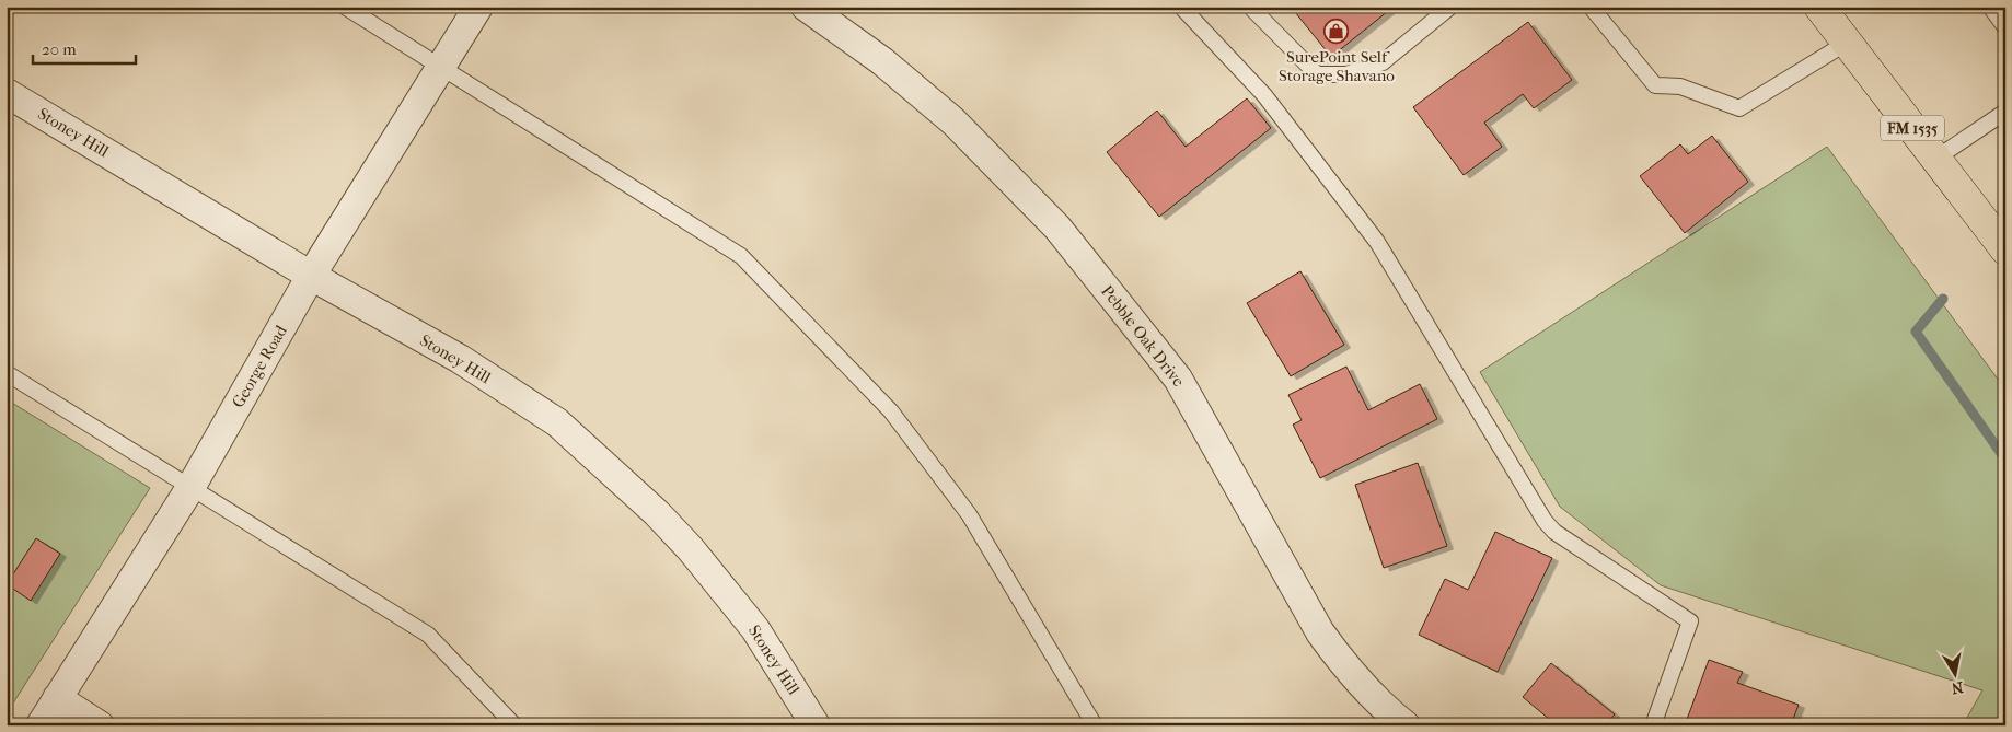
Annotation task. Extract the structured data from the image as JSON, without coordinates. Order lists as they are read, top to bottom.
{
  "streets": {
    "main road": ["FM 1535"],
    "street": ["Stoney Hill", "Pebble Oak Drive", "George Road"]
  },
  "crossings": [
    ["Stoney Hill", "George Road"]
  ],
  "places": {
    "shop": ["SurePoint Self Storage Shavano"]
  },
  "scale_bar": "20 m",
  "north": "bottom"
}
